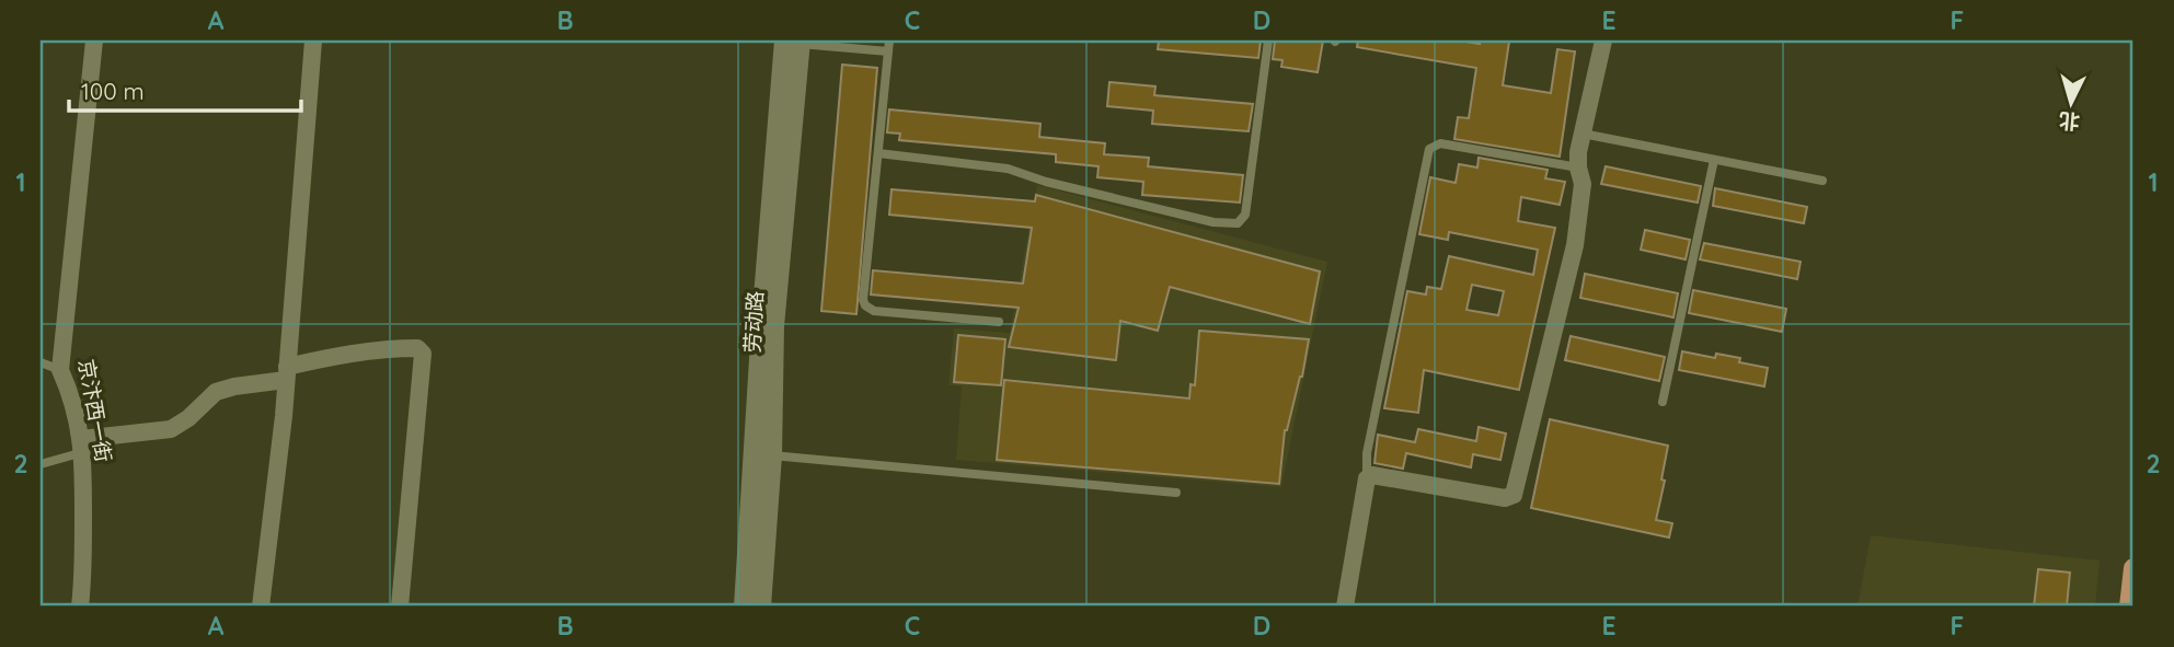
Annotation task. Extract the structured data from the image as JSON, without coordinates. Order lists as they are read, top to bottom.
{
  "streets": {
    "street": ["劳动路", "京汴西一街"]
  },
  "scale_bar": "100 m",
  "north": "bottom",
  "grid": {
    "columns": [
      "A",
      "B",
      "C",
      "D",
      "E",
      "F"
    ],
    "rows": ["1", "2"]
  }
}
